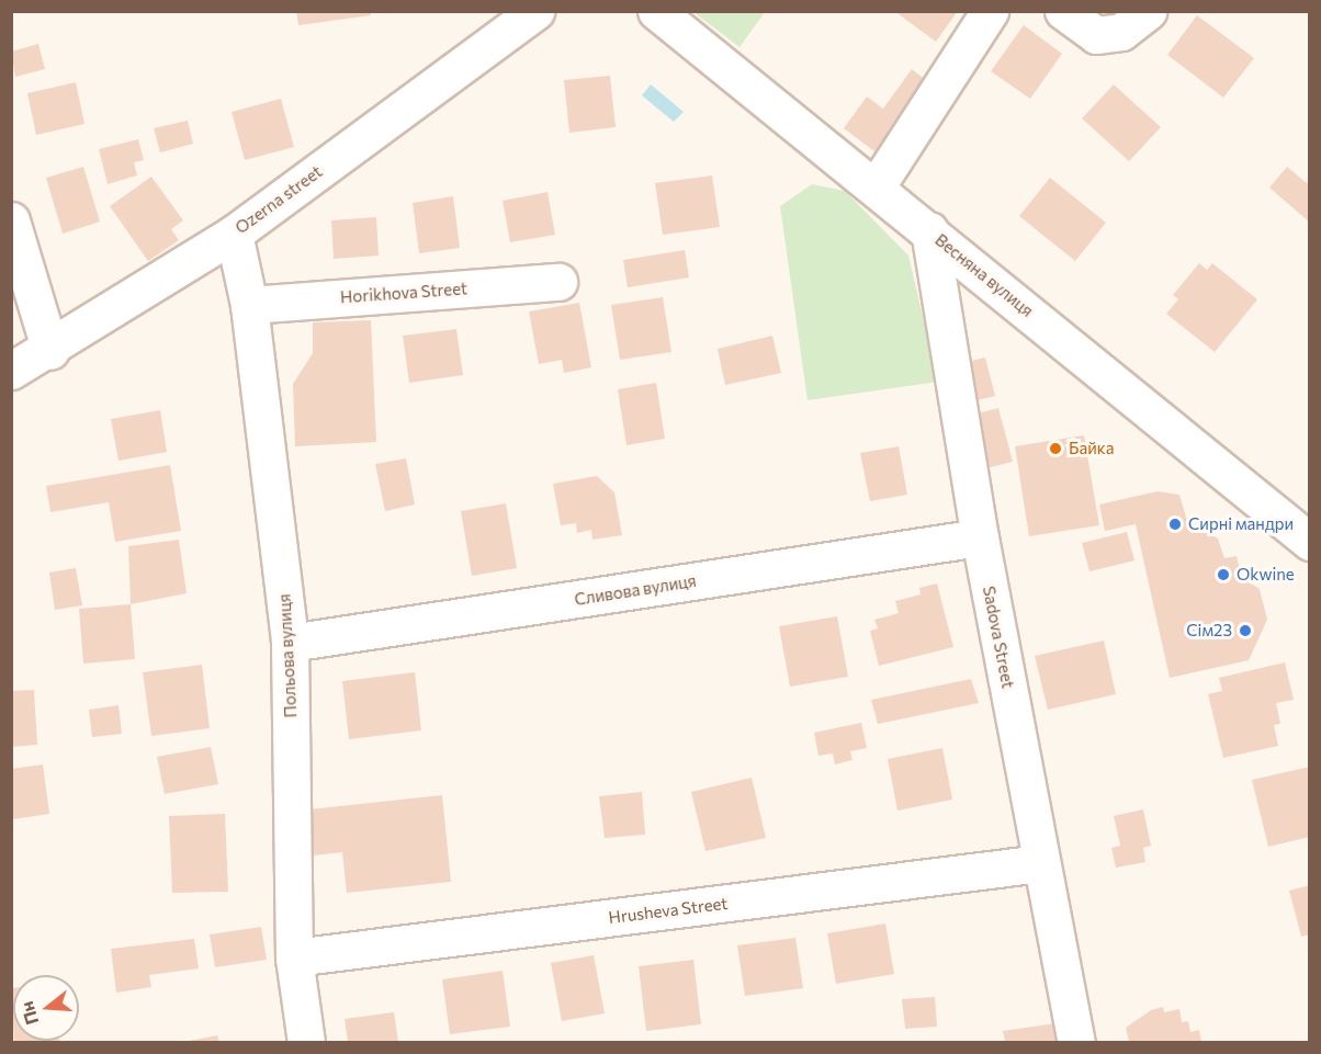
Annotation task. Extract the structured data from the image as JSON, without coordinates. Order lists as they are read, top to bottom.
{
  "streets": {
    "street": [
      "Ozerna street",
      "Весняна вулиця",
      "Horikhova Street",
      "Сливова вулиця",
      "Sadova Street",
      "Польова вулиця",
      "Hrusheva Street"
    ]
  },
  "crossings": [
    ["Ozerna street", "Польова вулиця"],
    ["Весняна вулиця", "Sadova Street"],
    ["Horikhova Street", "Польова вулиця"],
    ["Сливова вулиця", "Sadova Street"],
    ["Сливова вулиця", "Польова вулиця"],
    ["Sadova Street", "Hrusheva Street"],
    ["Польова вулиця", "Hrusheva Street"]
  ],
  "places": [
    "Байка",
    "Сирні мандри",
    "Okwine",
    "Сім23"
  ],
  "north": "left"
}
